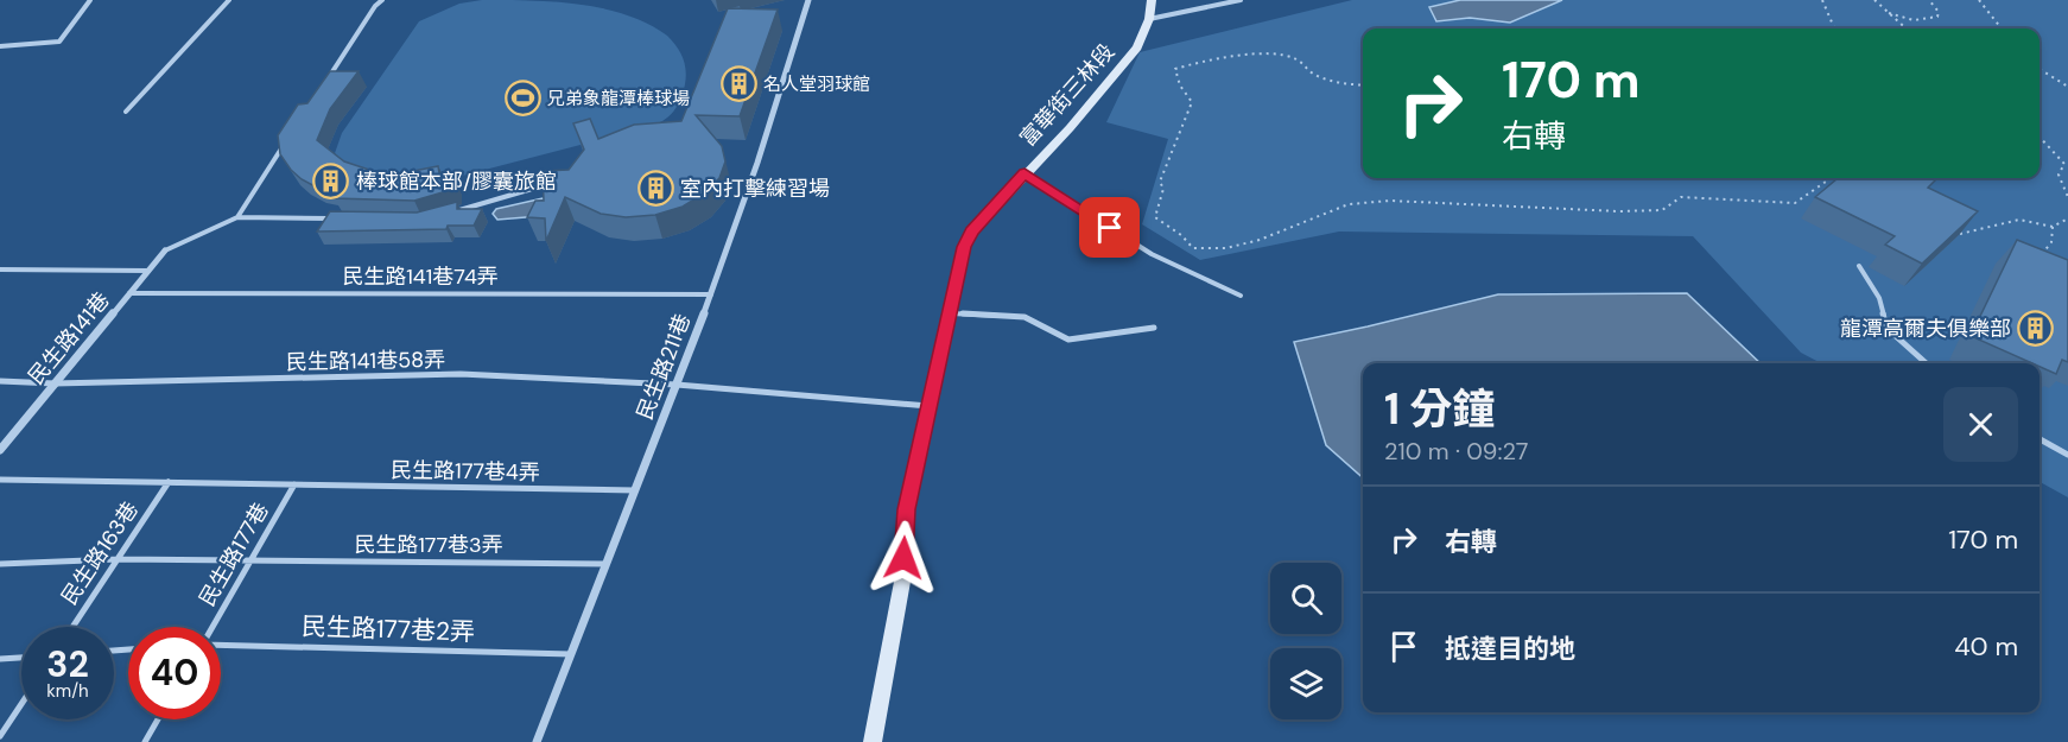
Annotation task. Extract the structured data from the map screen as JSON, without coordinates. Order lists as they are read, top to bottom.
{
  "streets": {
    "street": ["富華街三林段", "民生路141巷", "民生路211巷"],
    "lane": [
      "民生路141巷74弄",
      "民生路141巷58弄",
      "民生路177巷4弄",
      "民生路177巷3弄",
      "民生路163巷",
      "民生路177巷",
      "民生路177巷2弄"
    ]
  },
  "crossings": [
    ["富華街三林段", "民生路141巷58弄"],
    ["民生路141巷74弄", "民生路141巷"],
    ["民生路141巷74弄", "民生路211巷"],
    ["民生路141巷", "民生路141巷58弄"],
    ["民生路141巷58弄", "民生路211巷"],
    ["民生路211巷", "民生路177巷4弄"],
    ["民生路211巷", "民生路177巷3弄"],
    ["民生路211巷", "民生路177巷2弄"],
    ["民生路177巷4弄", "民生路163巷"],
    ["民生路177巷4弄", "民生路177巷"],
    ["民生路177巷3弄", "民生路163巷"],
    ["民生路177巷3弄", "民生路177巷"]
  ],
  "places": {
    "building": [
      "名人堂羽球館",
      "棒球館本部/膠囊旅館",
      "室內打擊練習場",
      "龍潭高爾夫俱樂部"
    ],
    "sports": ["兄弟象龍潭棒球場"]
  },
  "page": {
    "turn": ["170 m", "右轉"],
    "heading": ["1 分鐘", "210 m · 09:27"],
    "list": [
      {
        "name": "右轉",
        "value": "170 m"
      },
      {
        "name": "抵達目的地",
        "value": "40 m"
      }
    ],
    "speed": "32 km/h",
    "limit": "40"
  }
}
